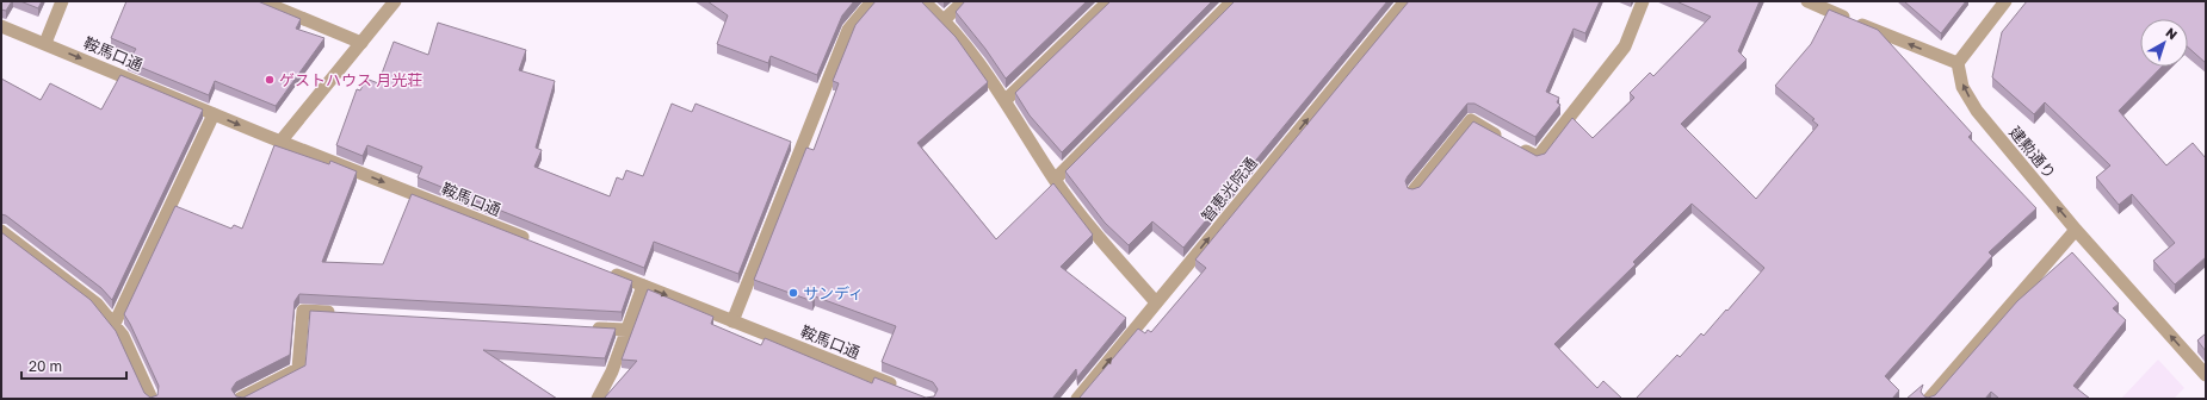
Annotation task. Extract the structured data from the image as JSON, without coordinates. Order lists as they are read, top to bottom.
{
  "streets": {
    "street": ["鞍馬口通", "建勲通り", "智恵光院通"]
  },
  "one_way": ["鞍馬口通", "建勲通り", "智恵光院通"],
  "places": ["ゲストハウス 月光荘", "サンディ"],
  "scale_bar": "20 m",
  "north": "top right"
}
